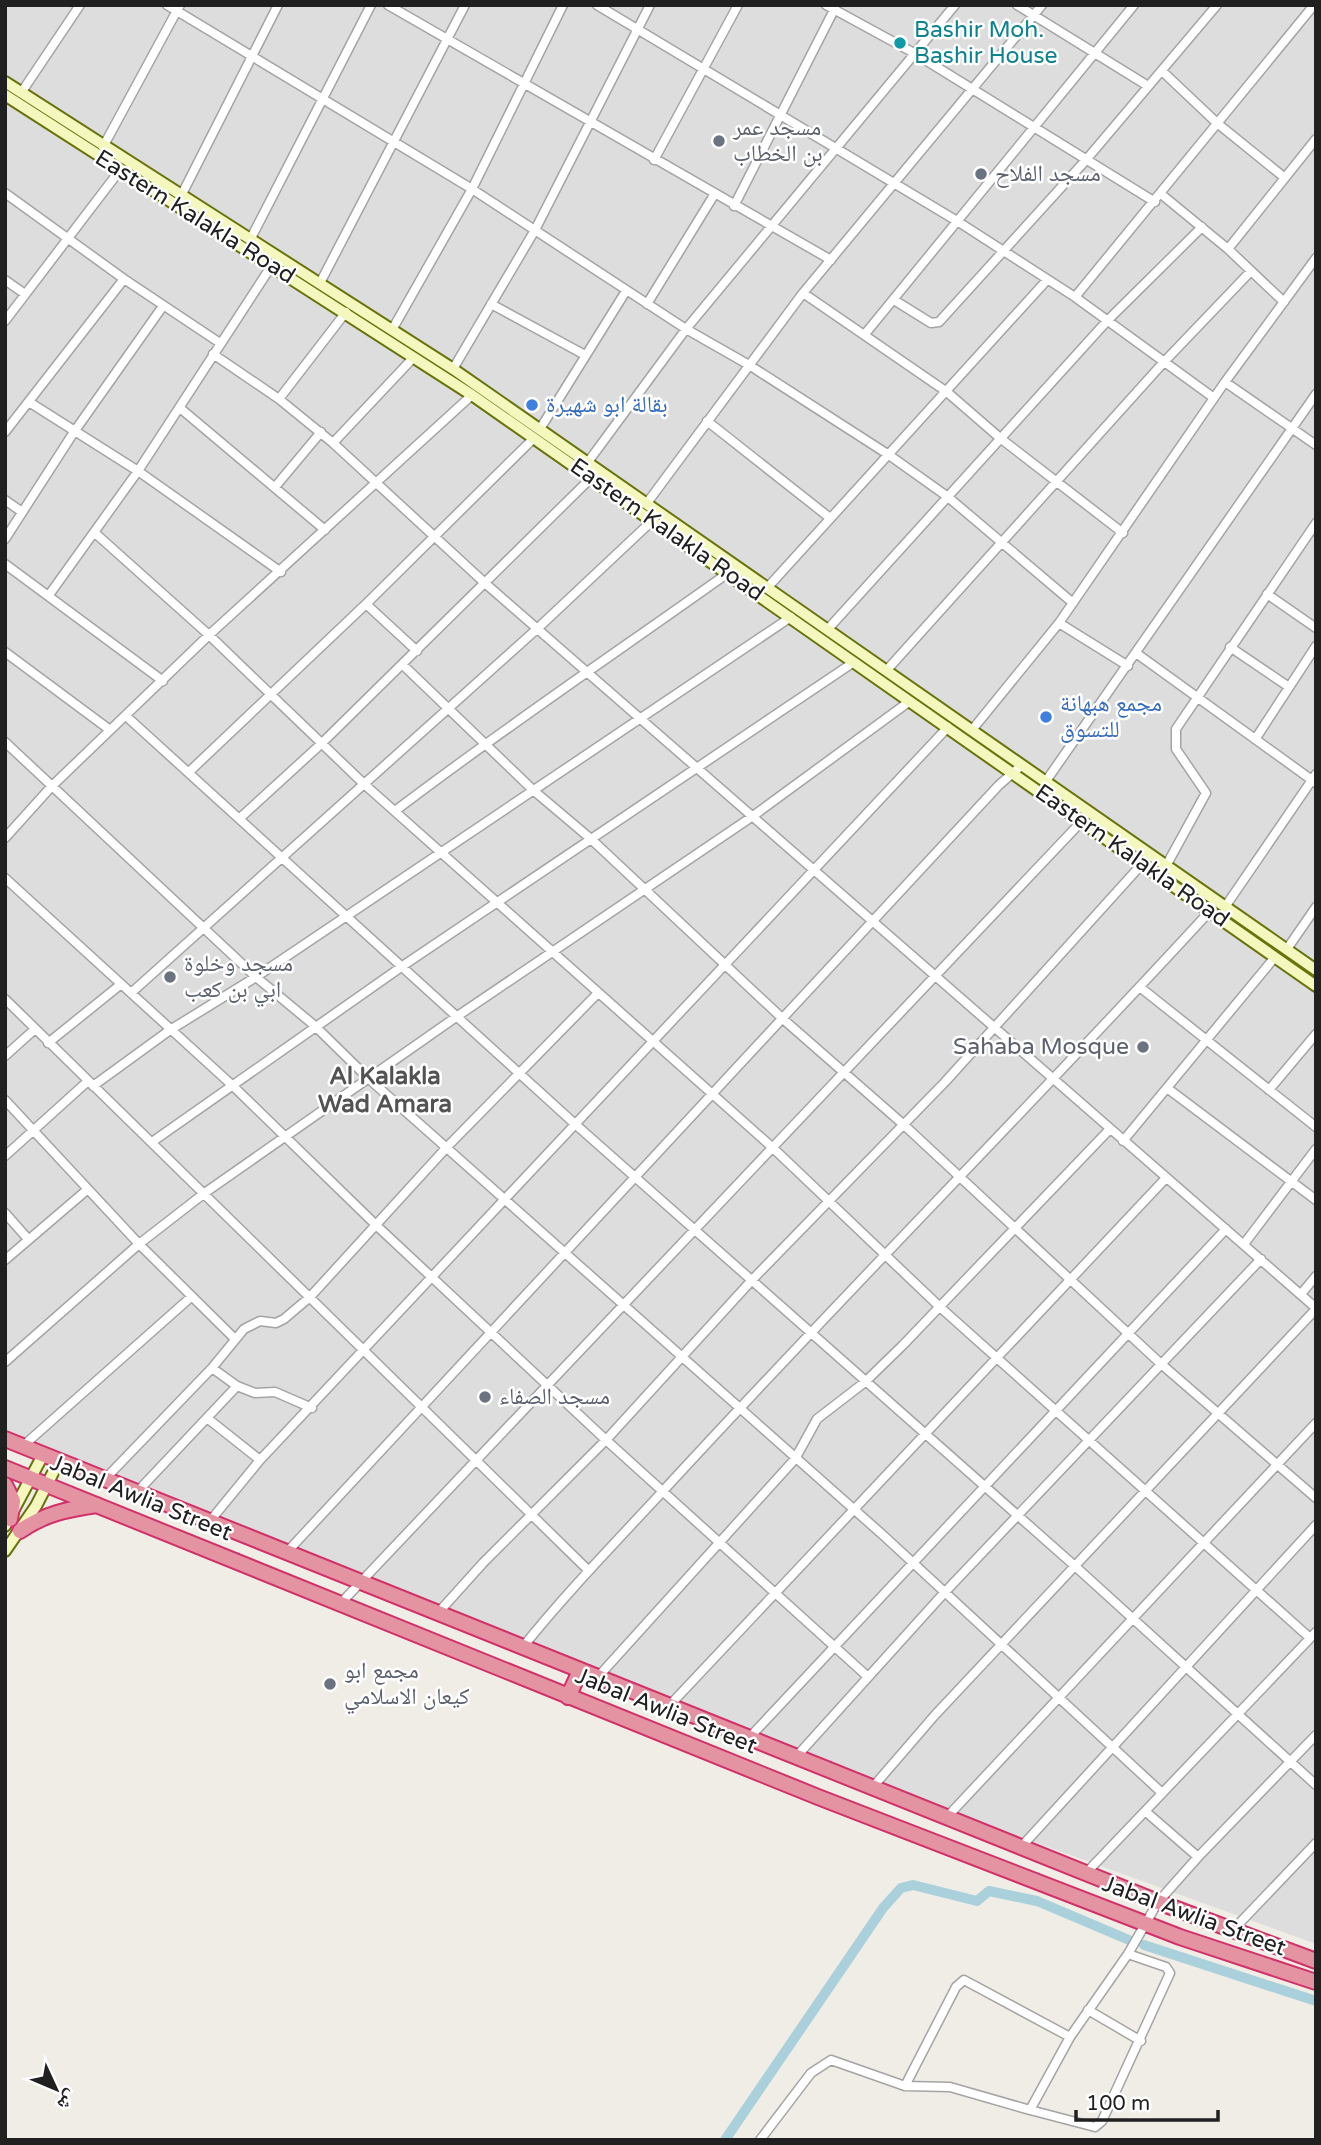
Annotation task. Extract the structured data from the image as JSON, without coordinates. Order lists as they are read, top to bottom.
{
  "streets": {
    "highway": ["Jabal Awlia Street"],
    "street": ["Eastern Kalakla Road"]
  },
  "districts": ["Al Kalakla Wad Amara"],
  "places": [
    "Bashir Moh. Bashir House",
    "مسجد عمر بن الخطاب",
    "مسجد الفلاح",
    "بقالة ابو شهيرة",
    "مجمع هبهانة للتسوق",
    "مسجد وخلوة ابي بن كعب",
    "Sahaba Mosque",
    "مسجد الصفاء",
    "مجمع ابو كيعان الاسلامي"
  ],
  "scale_bar": "100 m",
  "north": "bottom right"
}
